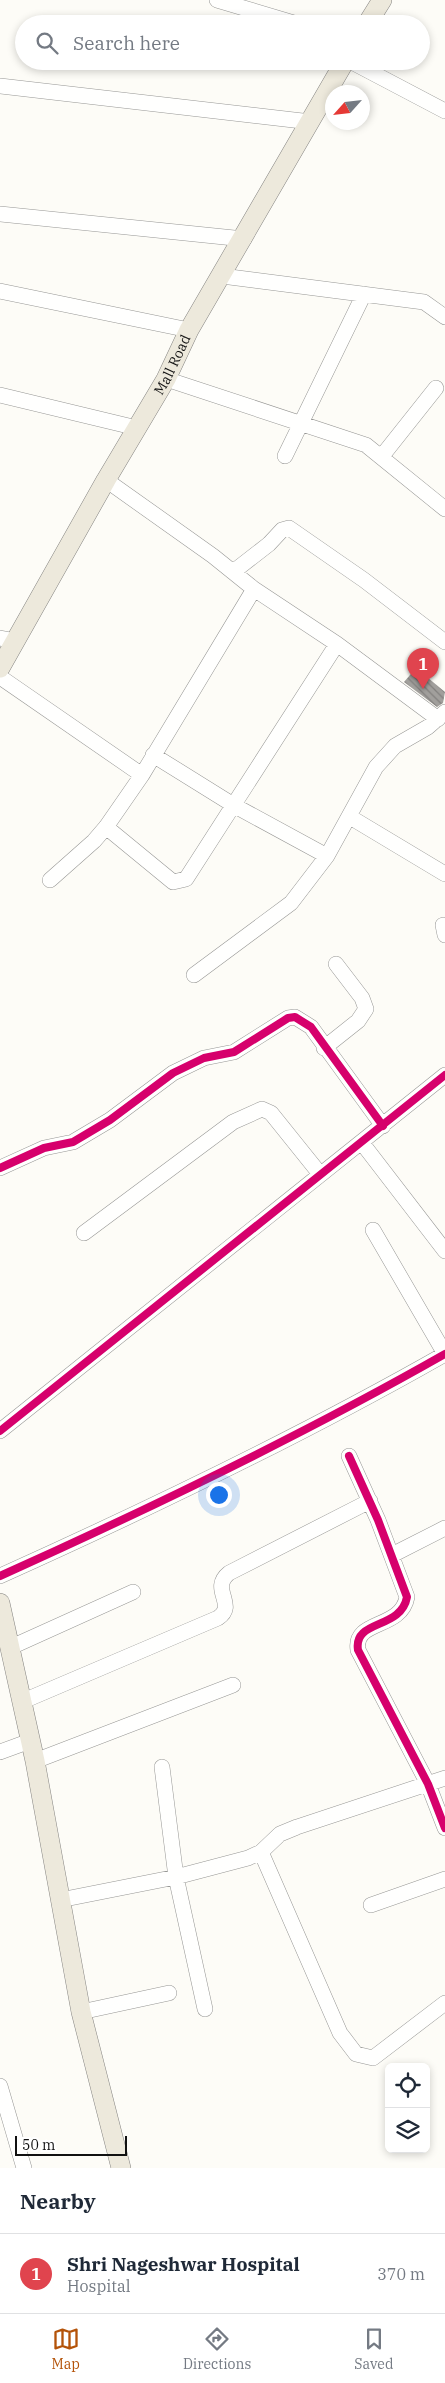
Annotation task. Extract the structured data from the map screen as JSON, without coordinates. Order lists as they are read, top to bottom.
{
  "streets": {
    "main road": ["Mall Road"]
  },
  "scale_bar": "50 m",
  "north": "bottom left",
  "page": {
    "search": "Search here",
    "pins": "1",
    "scale": "50 m",
    "heading": "Nearby",
    "list": [
      {
        "mark": "1",
        "name": "Shri Nageshwar Hospital",
        "note": "Hospital",
        "value": "370 m"
      }
    ],
    "nav": ["Map", "Directions", "Saved"]
  }
}
